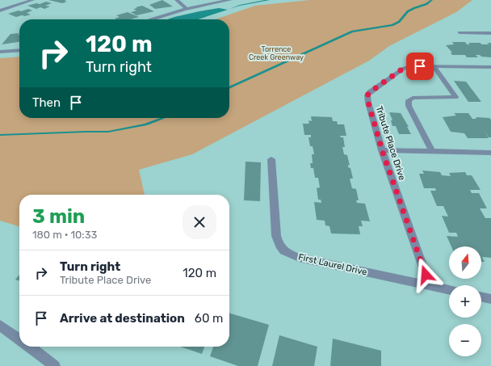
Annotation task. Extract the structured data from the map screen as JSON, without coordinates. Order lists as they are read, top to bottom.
{
  "streets": {
    "street": ["Tribute Place Drive", "First Laurel Drive"]
  },
  "crossings": [
    ["Tribute Place Drive", "First Laurel Drive"]
  ],
  "parks": ["Torrence Creek Greenway"],
  "north": "top",
  "page": {
    "turn": ["120 m", "Turn right"],
    "then": "Then",
    "heading": ["3 min", "180 m · 10:33"],
    "map_buttons": ["+", "−"],
    "list": [
      {
        "name": "Turn right",
        "note": "Tribute Place Drive",
        "value": "120 m"
      },
      {
        "name": "Arrive at destination",
        "value": "60 m"
      }
    ]
  }
}
